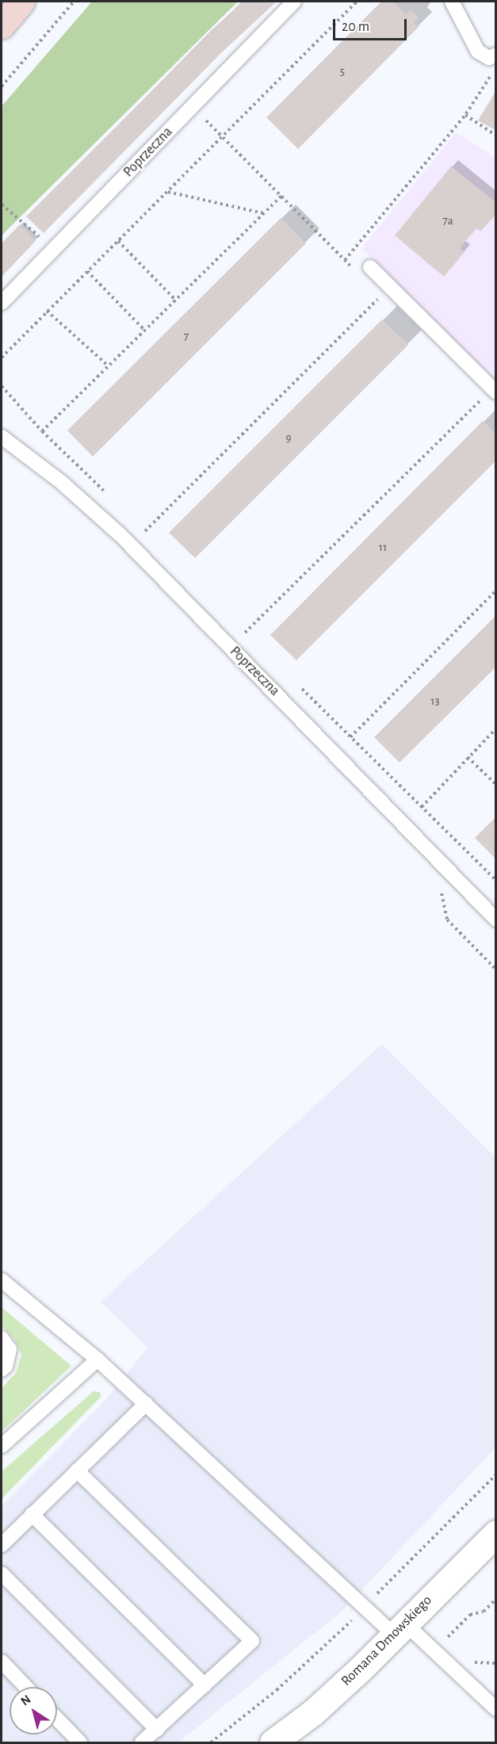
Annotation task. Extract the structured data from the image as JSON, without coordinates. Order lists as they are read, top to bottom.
{
  "streets": {
    "street": ["Romana Dmowskiego"],
    "lane": ["Poprzeczna"]
  },
  "house_numbers": [
    "5",
    "7a",
    "7",
    "9",
    "11",
    "13"
  ],
  "scale_bar": "20 m",
  "north": "top left"
}
